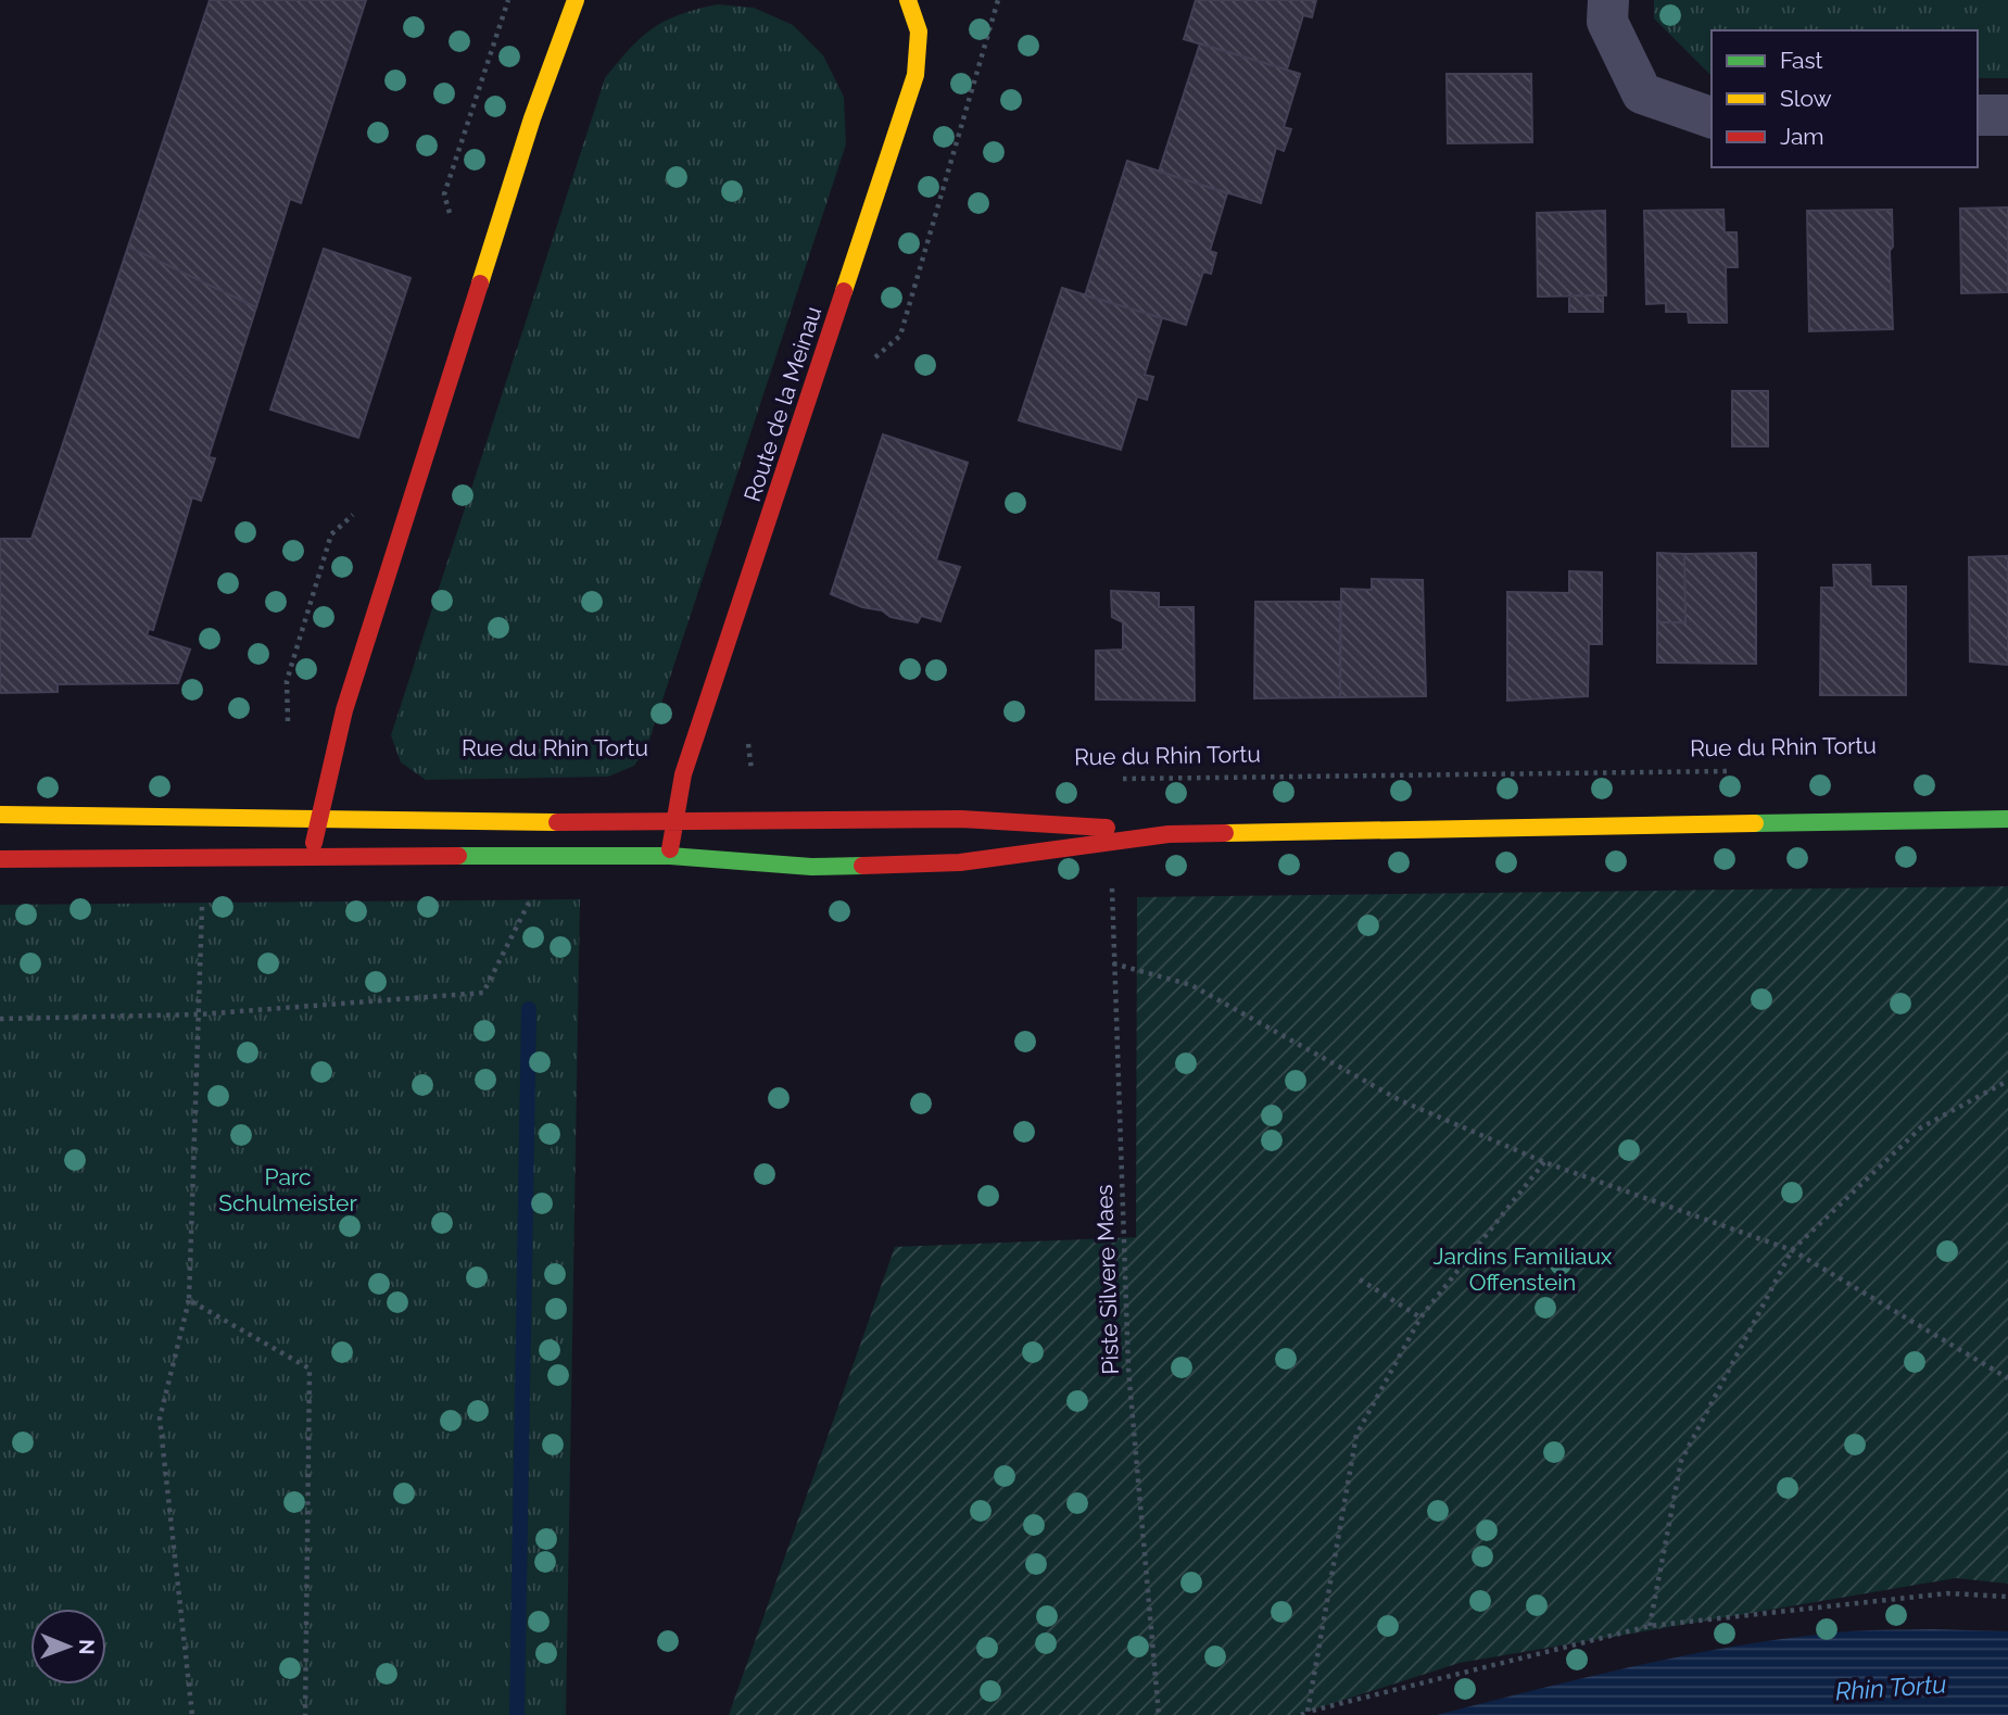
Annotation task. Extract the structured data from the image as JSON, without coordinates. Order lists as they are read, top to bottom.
{
  "streets": {
    "street": ["Route de la Meinau"],
    "path": ["Rue du Rhin Tortu", "Piste Silvere Maes"]
  },
  "water": ["Rhin Tortu"],
  "parks": ["Parc Schulmeister", "Jardins Familiaux Offenstein"],
  "legend": ["Fast", "Slow", "Jam"],
  "north": "right"
}
